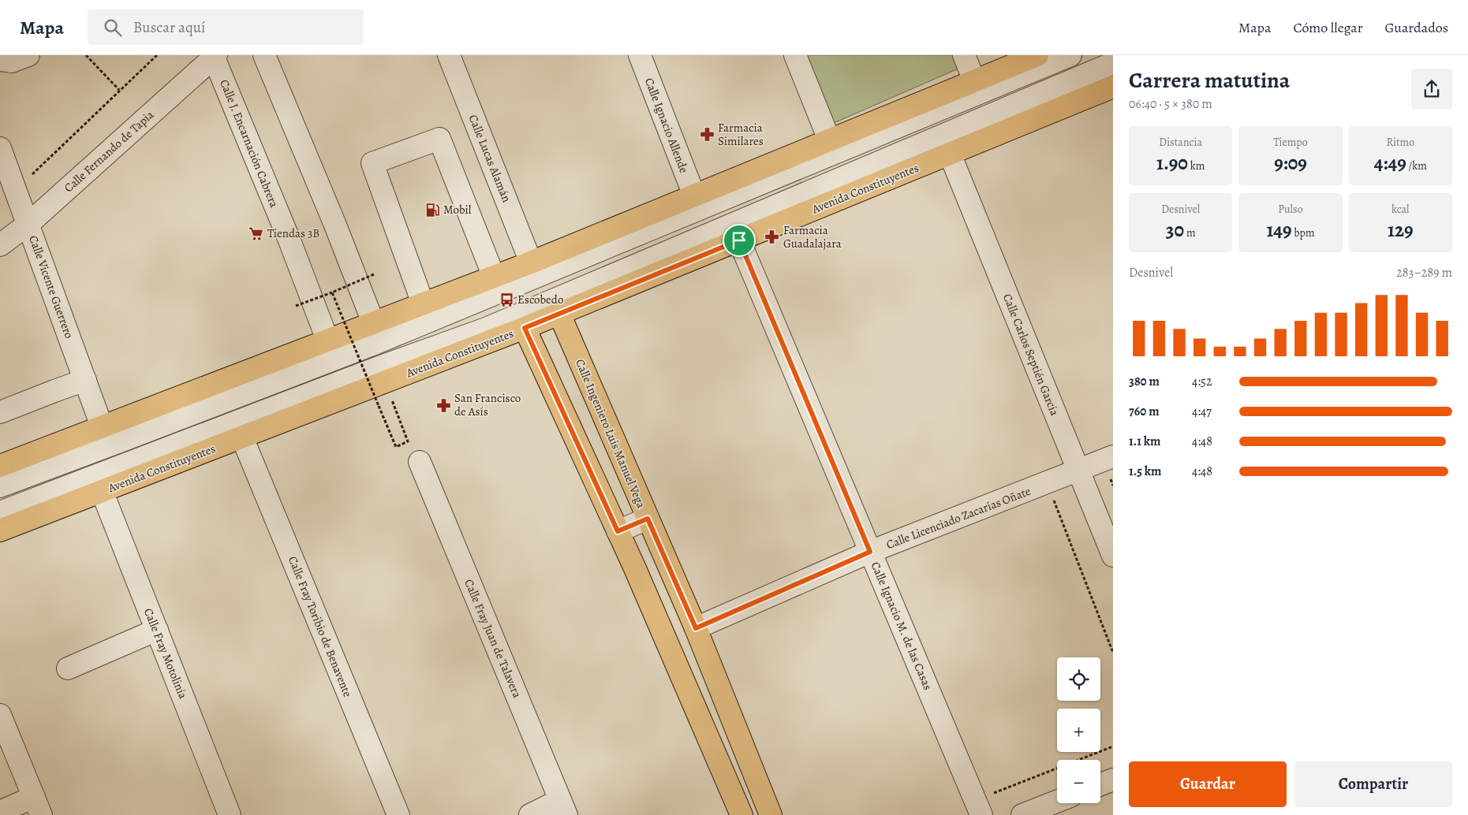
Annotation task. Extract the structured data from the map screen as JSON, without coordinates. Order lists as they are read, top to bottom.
{
  "streets": {
    "main road": ["Avenida Constituyentes", "Calle Ingeniero Luis Manuel Vega"],
    "street": [
      "Calle Ignacio Allende",
      "Calle J. Encarnación Cabrera",
      "Calle Fernando de Tapia",
      "Calle Lucas Alamán",
      "Calle Vicente Guerrero",
      "Calle Carlos Septién García",
      "Calle Licenciado Zacarías Oñate",
      "Calle Ignacio M. de las Casas",
      "Calle Fray Toribio de Benavente",
      "Calle Fray Juan de Talavera",
      "Calle Fray Motolinía"
    ]
  },
  "crossings": [
    ["Calle J. Encarnación Cabrera", "Calle Fernando de Tapia"],
    ["Calle Fernando de Tapia", "Calle Vicente Guerrero"],
    ["Avenida Constituyentes", "Calle Carlos Septién García"],
    ["Avenida Constituyentes", "Calle Ingeniero Luis Manuel Vega"],
    ["Avenida Constituyentes", "Calle Ignacio M. de las Casas"],
    ["Avenida Constituyentes", "Calle Fray Toribio de Benavente"],
    ["Avenida Constituyentes", "Calle Fray Motolinía"],
    ["Calle Carlos Septién García", "Calle Licenciado Zacarías Oñate"],
    ["Calle Ingeniero Luis Manuel Vega", "Calle Licenciado Zacarías Oñate"],
    ["Calle Licenciado Zacarías Oñate", "Calle Ignacio M. de las Casas"]
  ],
  "places": {
    "pharmacy": ["Farmacia Similares", "Farmacia Guadalajara", "San Francisco de Asís"],
    "fuel station": ["Mobil"],
    "supermarket": ["Tiendas 3B"],
    "bus stop": ["Escobedo"]
  },
  "page": {
    "header": "Mapa",
    "search": "Buscar aquí",
    "nav": ["Mapa", "Cómo llegar", "Guardados"],
    "heading": ["Carrera matutina", "06:40 · 5 × 380 m"],
    "stats": [
      ["Distancia", "1.90 km"],
      ["Tiempo", "9:09"],
      ["Ritmo", "4:49 /km"],
      ["Desnivel", "30 m"],
      ["Pulso", "149 bpm"],
      ["kcal", "129"]
    ],
    "chart": ["Desnivel", "283–289 m"],
    "list": [
      {
        "name": "380 m",
        "note": "4:52"
      },
      {
        "name": "760 m",
        "note": "4:47"
      },
      {
        "name": "1.1 km",
        "note": "4:48"
      },
      {
        "name": "1.5 km",
        "note": "4:48"
      }
    ],
    "map_buttons": ["+", "−"],
    "buttons": ["Guardar", "Compartir"]
  }
}
